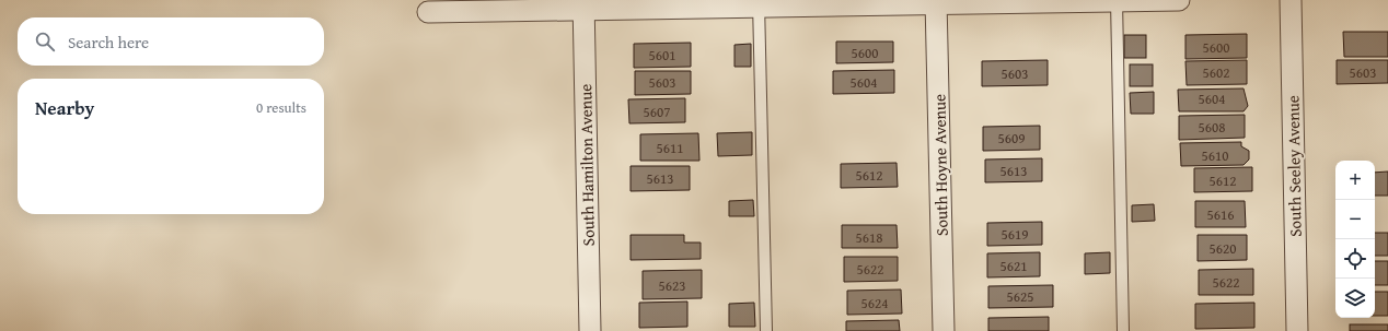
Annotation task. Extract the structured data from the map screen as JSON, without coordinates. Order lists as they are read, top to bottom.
{
  "streets": {
    "street": ["South Hamilton Avenue", "South Hoyne Avenue", "South Seeley Avenue"]
  },
  "house_numbers": [
    "5600",
    "5600",
    "5601",
    "5602",
    "5603",
    "5603",
    "5603",
    "5604",
    "5604",
    "5607",
    "5608",
    "5609",
    "5611",
    "5610",
    "5613",
    "5612",
    "5613",
    "5612",
    "5616",
    "5619",
    "5618",
    "5620",
    "5621",
    "5622",
    "5622",
    "5623",
    "5625",
    "5624"
  ],
  "page": {
    "search": "Search here",
    "heading": ["Nearby", "0 results"],
    "map_buttons": ["+", "−"]
  }
}
